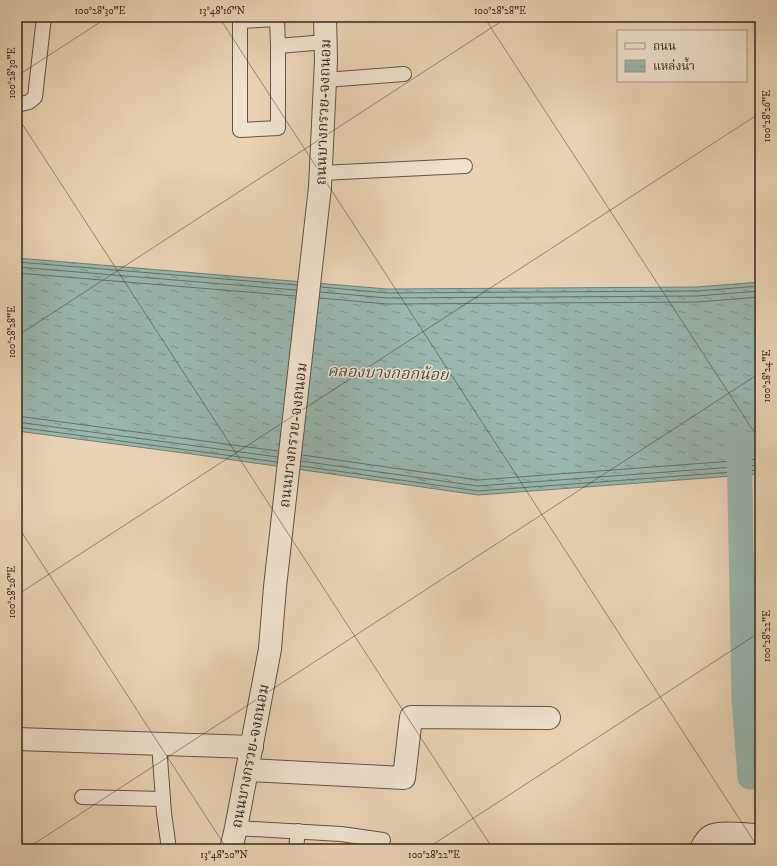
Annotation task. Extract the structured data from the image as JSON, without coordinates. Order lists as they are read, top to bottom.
{
  "streets": {
    "street": ["ถนนบางกรวย-จงถนอม"]
  },
  "water": ["คลองบางกอกน้อย"],
  "legend": ["ถนน", "แหล่งน้ำ"],
  "coordinates": [
    "100°28'30\"E",
    "13°48'16\"N",
    "100°28'28\"E",
    "100°28'26\"E",
    "100°28'24\"E",
    "100°28'22\"E",
    "13°48'20\"N"
  ]
}
